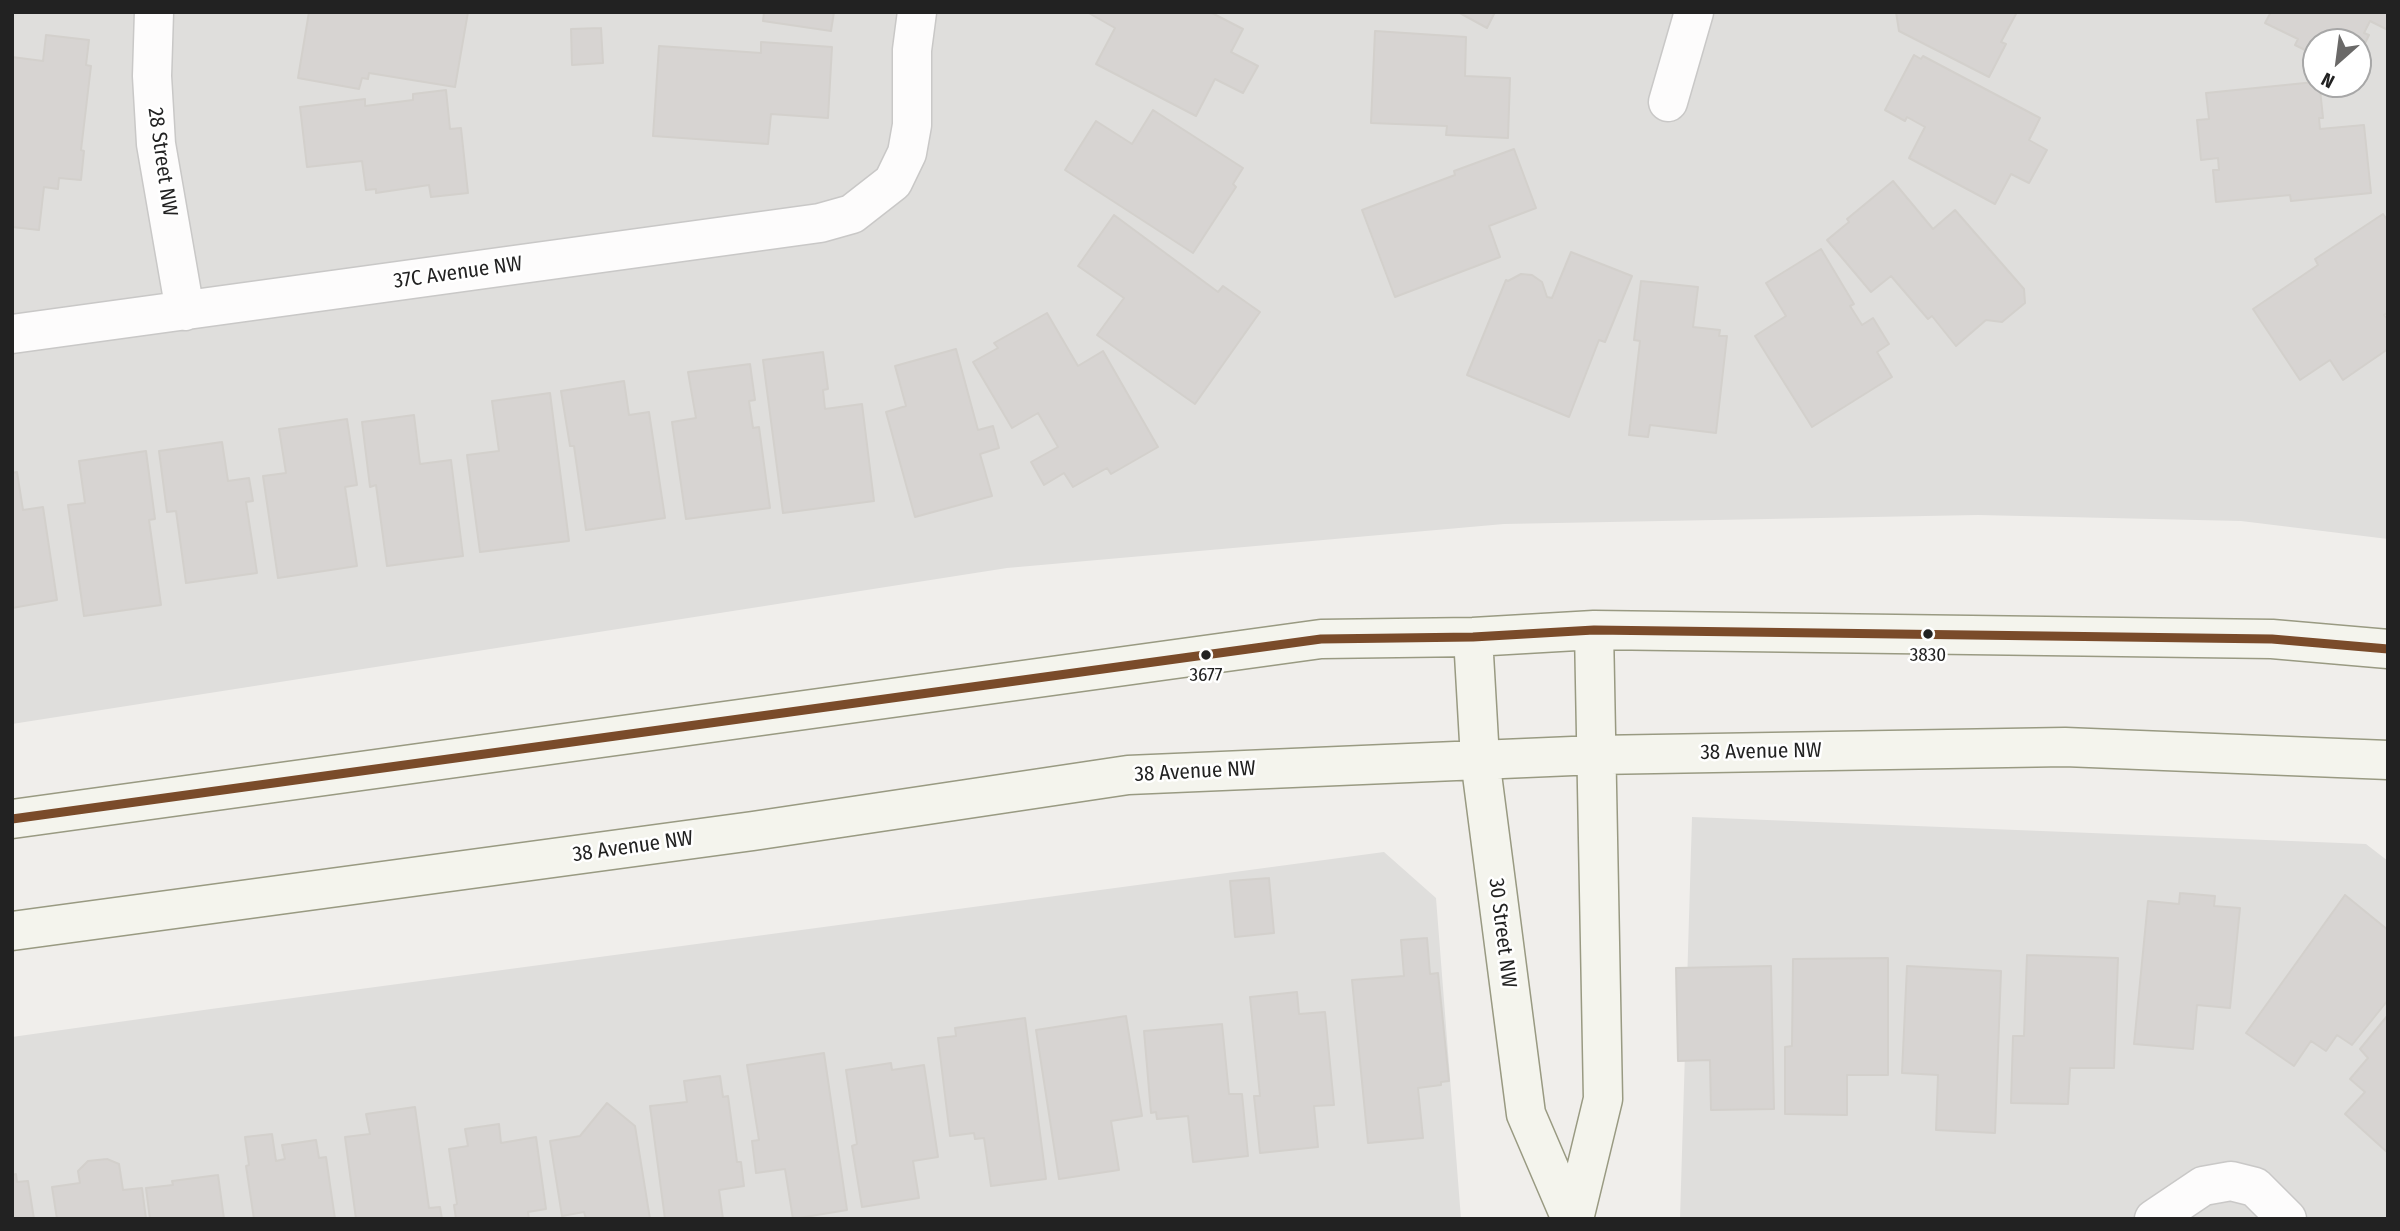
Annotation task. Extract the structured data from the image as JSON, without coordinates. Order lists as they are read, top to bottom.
{
  "streets": {
    "main road": ["38 Avenue NW", "30 Street NW"],
    "street": ["28 Street NW", "37C Avenue NW"]
  },
  "crossings": [
    ["28 Street NW", "37C Avenue NW"],
    ["38 Avenue NW", "30 Street NW"]
  ],
  "places": ["3830", "3677"],
  "north": "bottom left"
}
